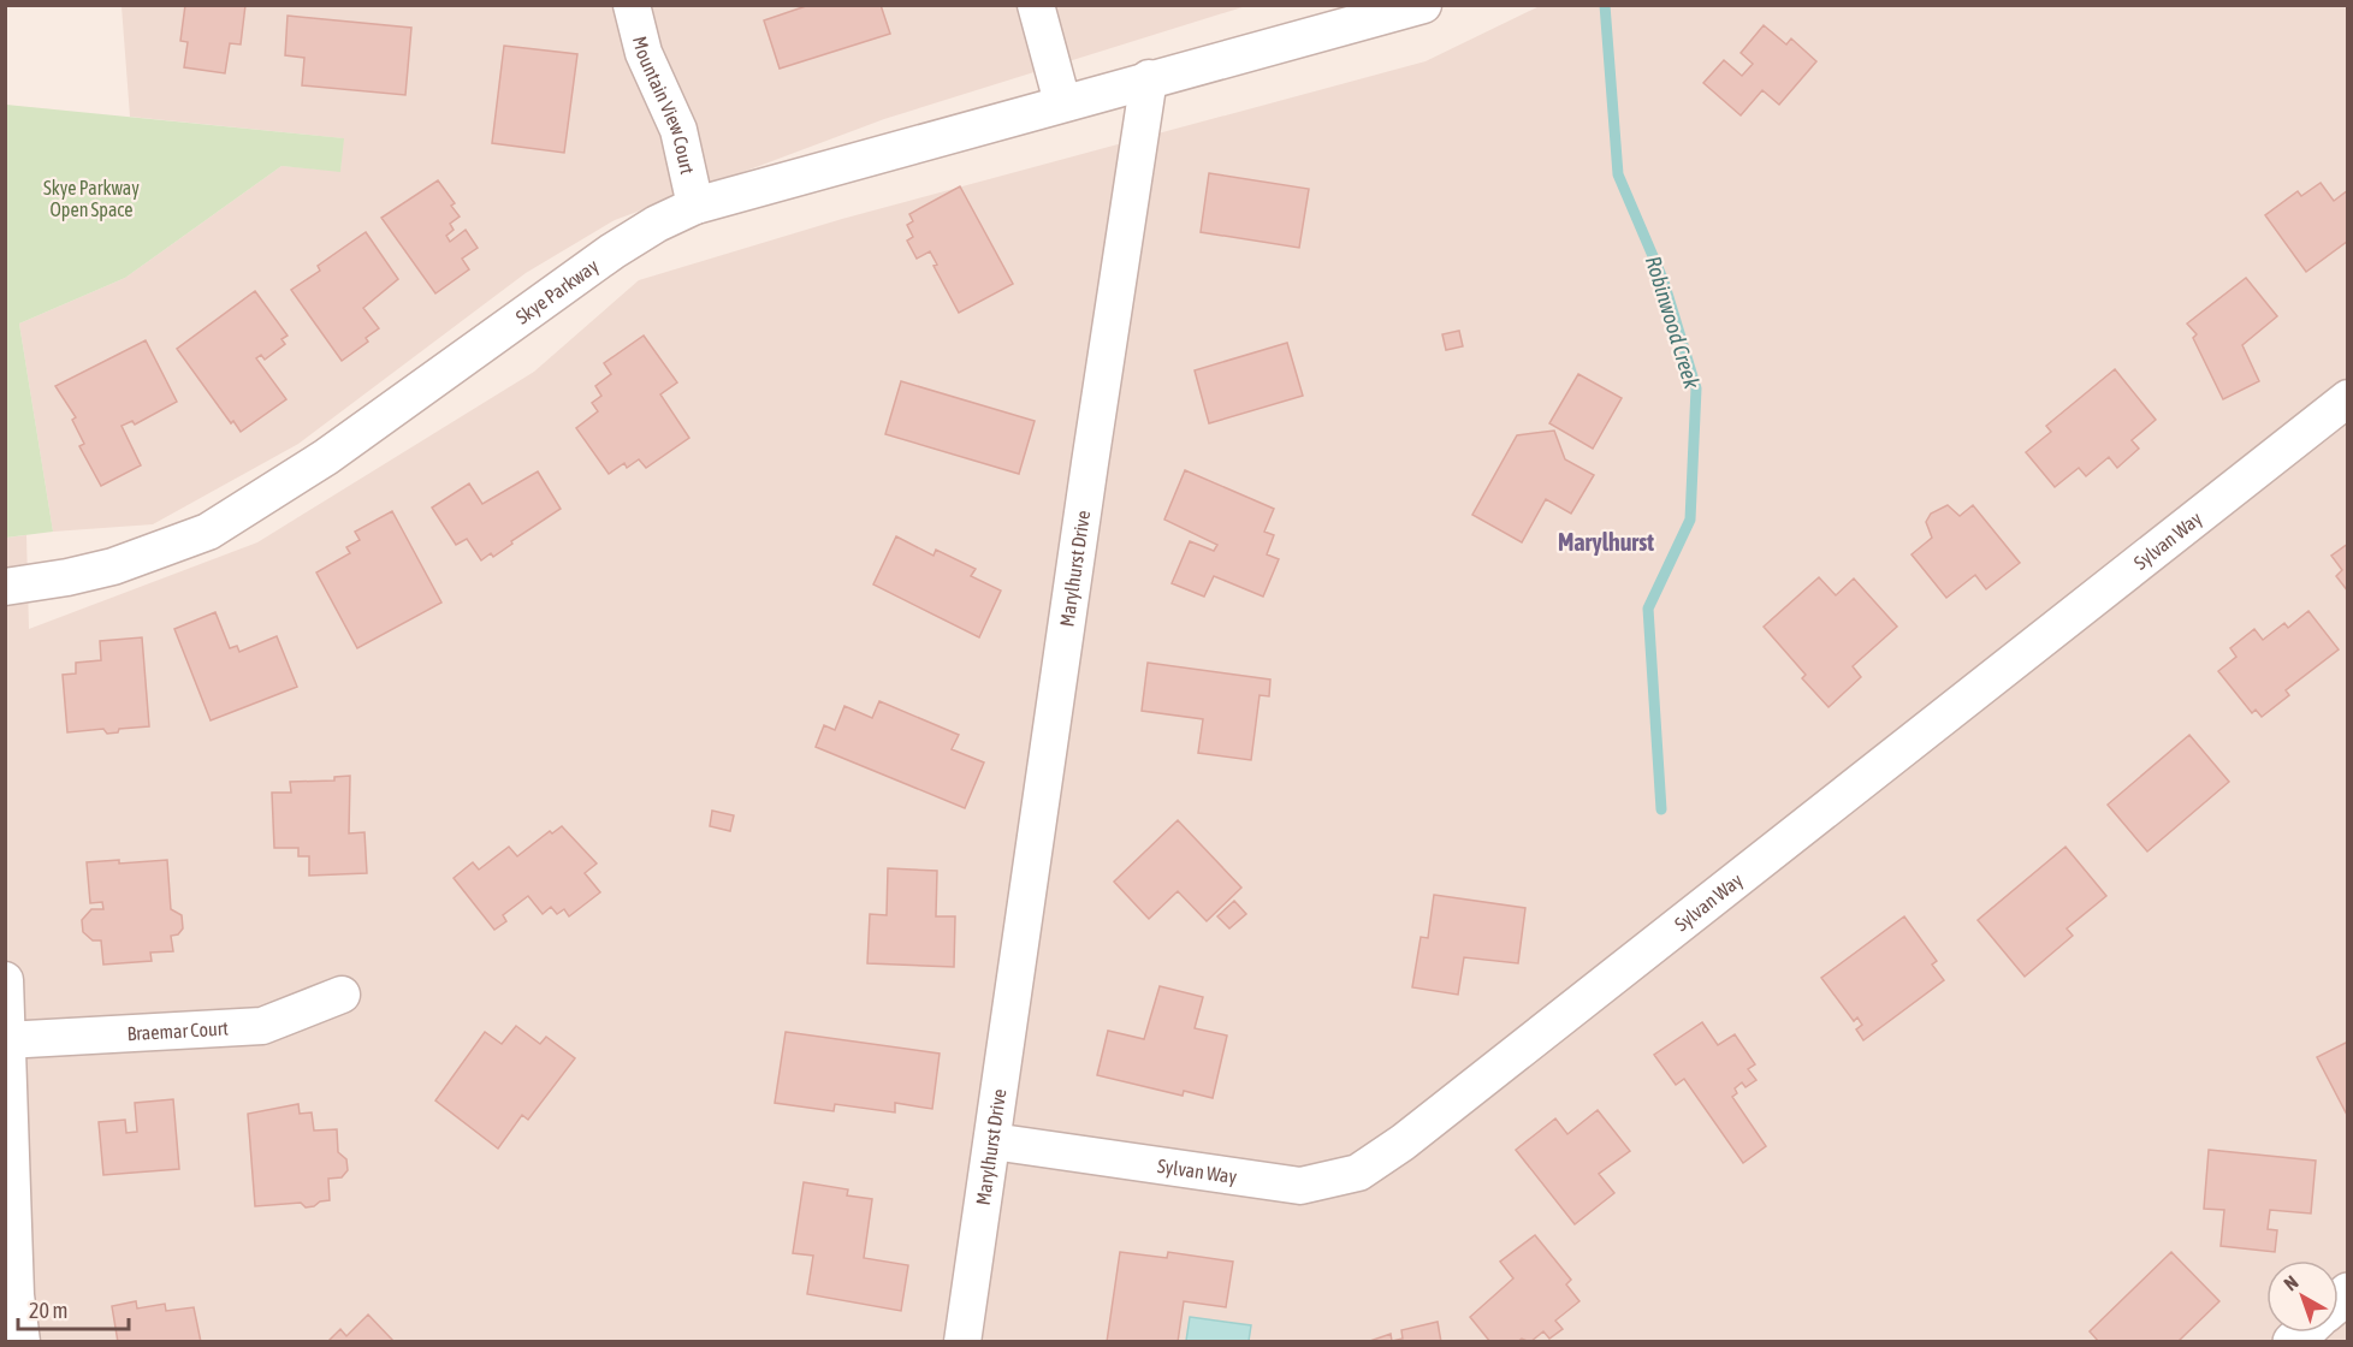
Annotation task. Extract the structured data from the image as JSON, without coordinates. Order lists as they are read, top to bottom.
{
  "streets": {
    "street": [
      "Mountain View Court",
      "Skye Parkway",
      "Sylvan Way",
      "Marylhurst Drive",
      "Braemar Court"
    ]
  },
  "crossings": [
    ["Mountain View Court", "Skye Parkway"],
    ["Skye Parkway", "Marylhurst Drive"],
    ["Sylvan Way", "Marylhurst Drive"]
  ],
  "districts": ["Marylhurst"],
  "water": ["Robinwood Creek"],
  "parks": ["Skye Parkway Open Space"],
  "scale_bar": "20 m",
  "north": "top left"
}
